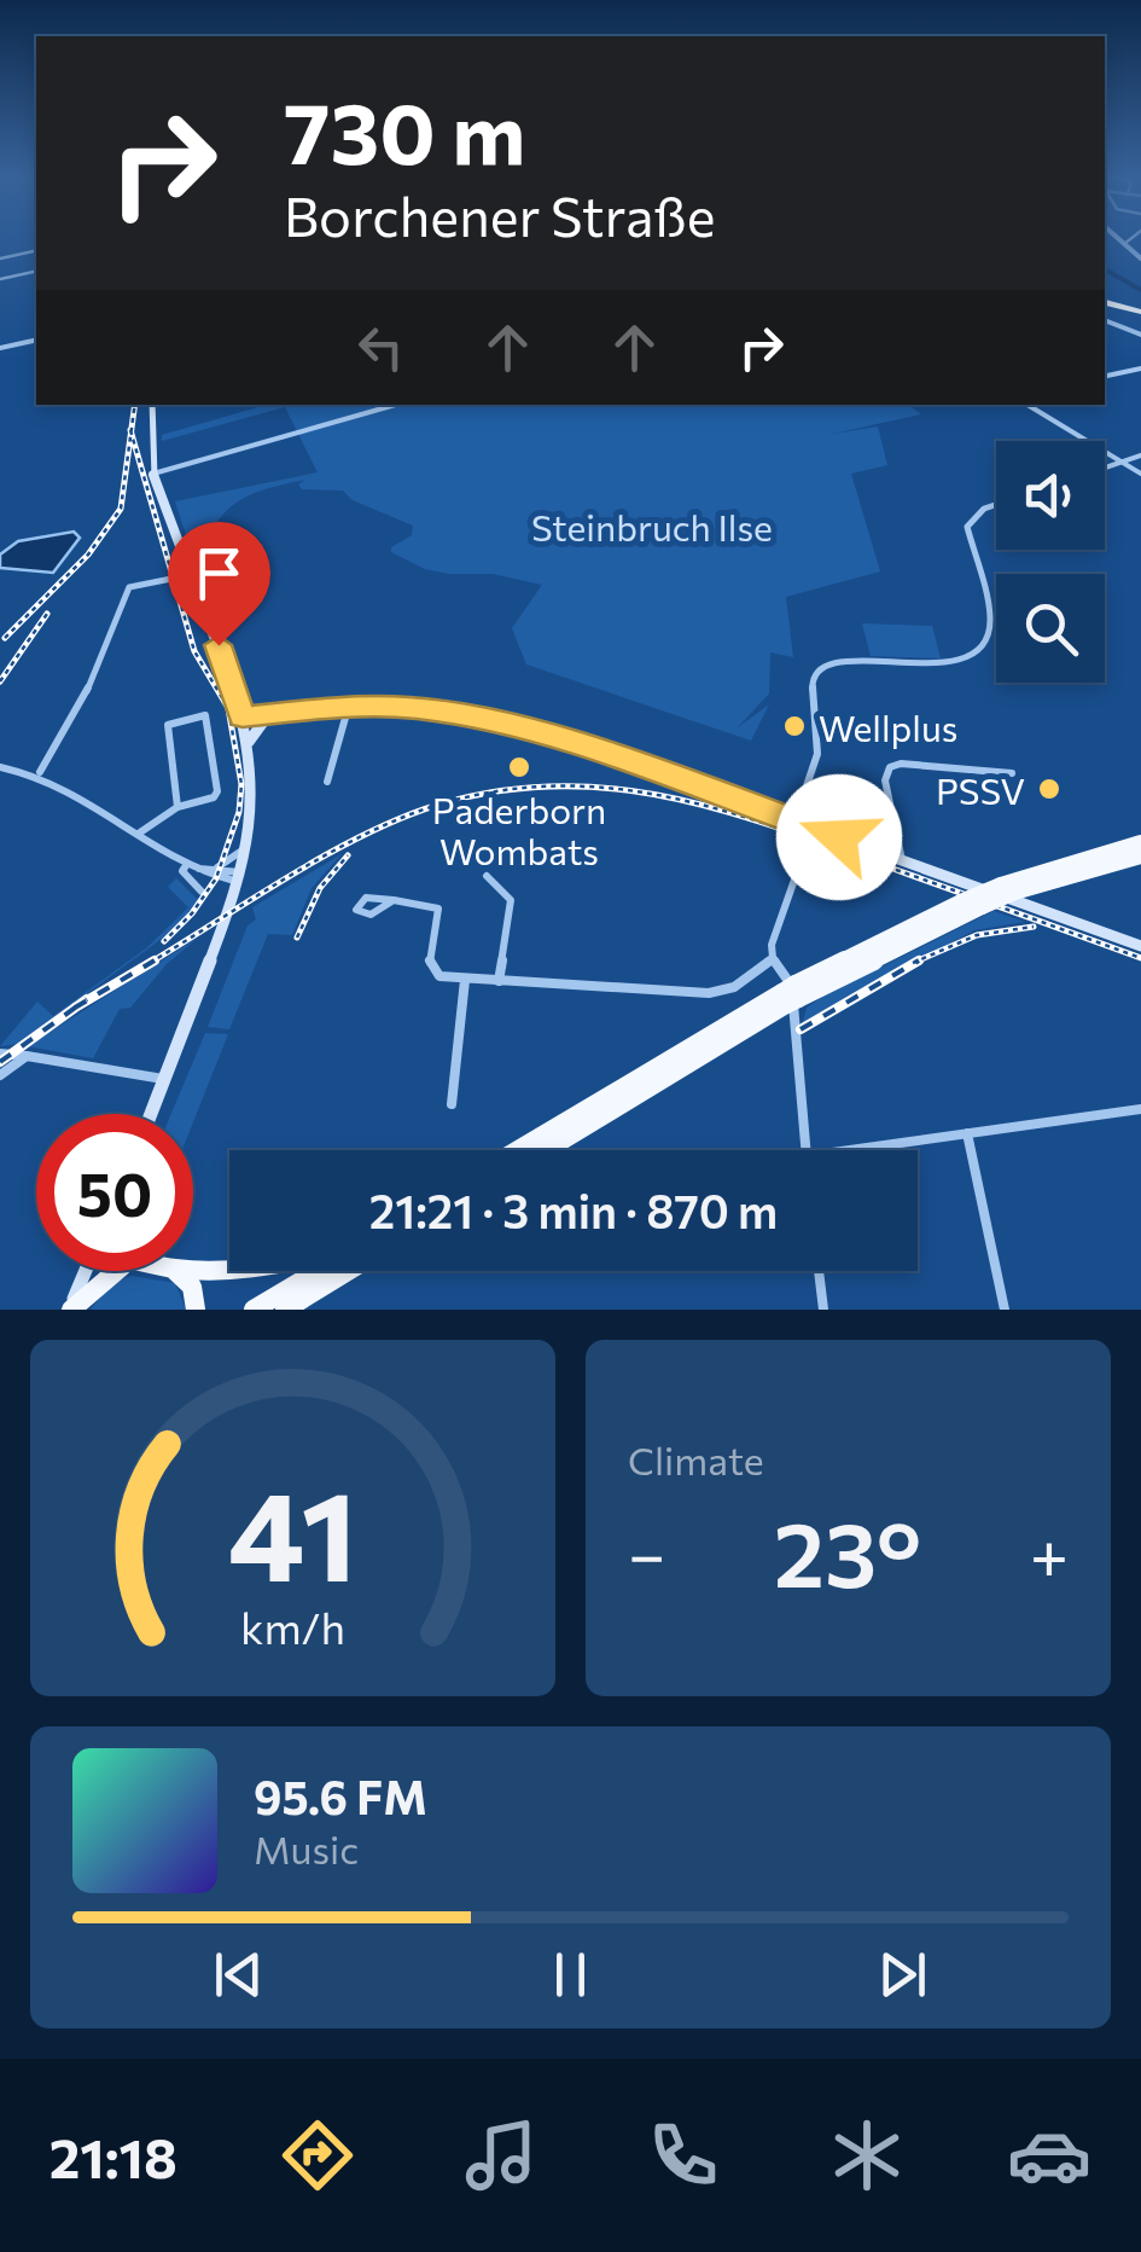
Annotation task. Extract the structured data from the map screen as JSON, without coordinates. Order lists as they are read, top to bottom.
{
  "parks": ["Steinbruch Ilse"],
  "places": ["Wellplus", "Paderborn Wombats", "PSSV"],
  "page": {
    "turn": ["730 m", "Borchener Straße"],
    "limit": "50",
    "trip": "21:21 · 3 min · 870 m",
    "tile": "Climate",
    "heat": ["−", "23°", "+"],
    "song": ["95.6 FM", "Music"],
    "tabs": "21:18",
    "gauge": ["41", "km/h"]
  }
}
